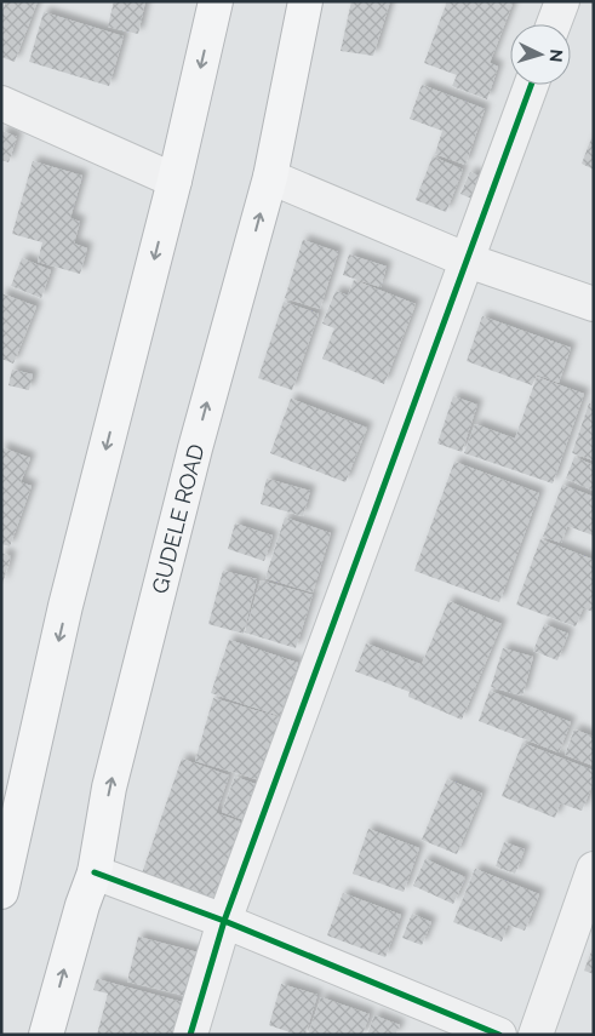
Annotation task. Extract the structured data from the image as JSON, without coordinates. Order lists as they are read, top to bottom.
{
  "streets": {
    "highway": ["GUDELE ROAD"]
  },
  "north": "right"
}
